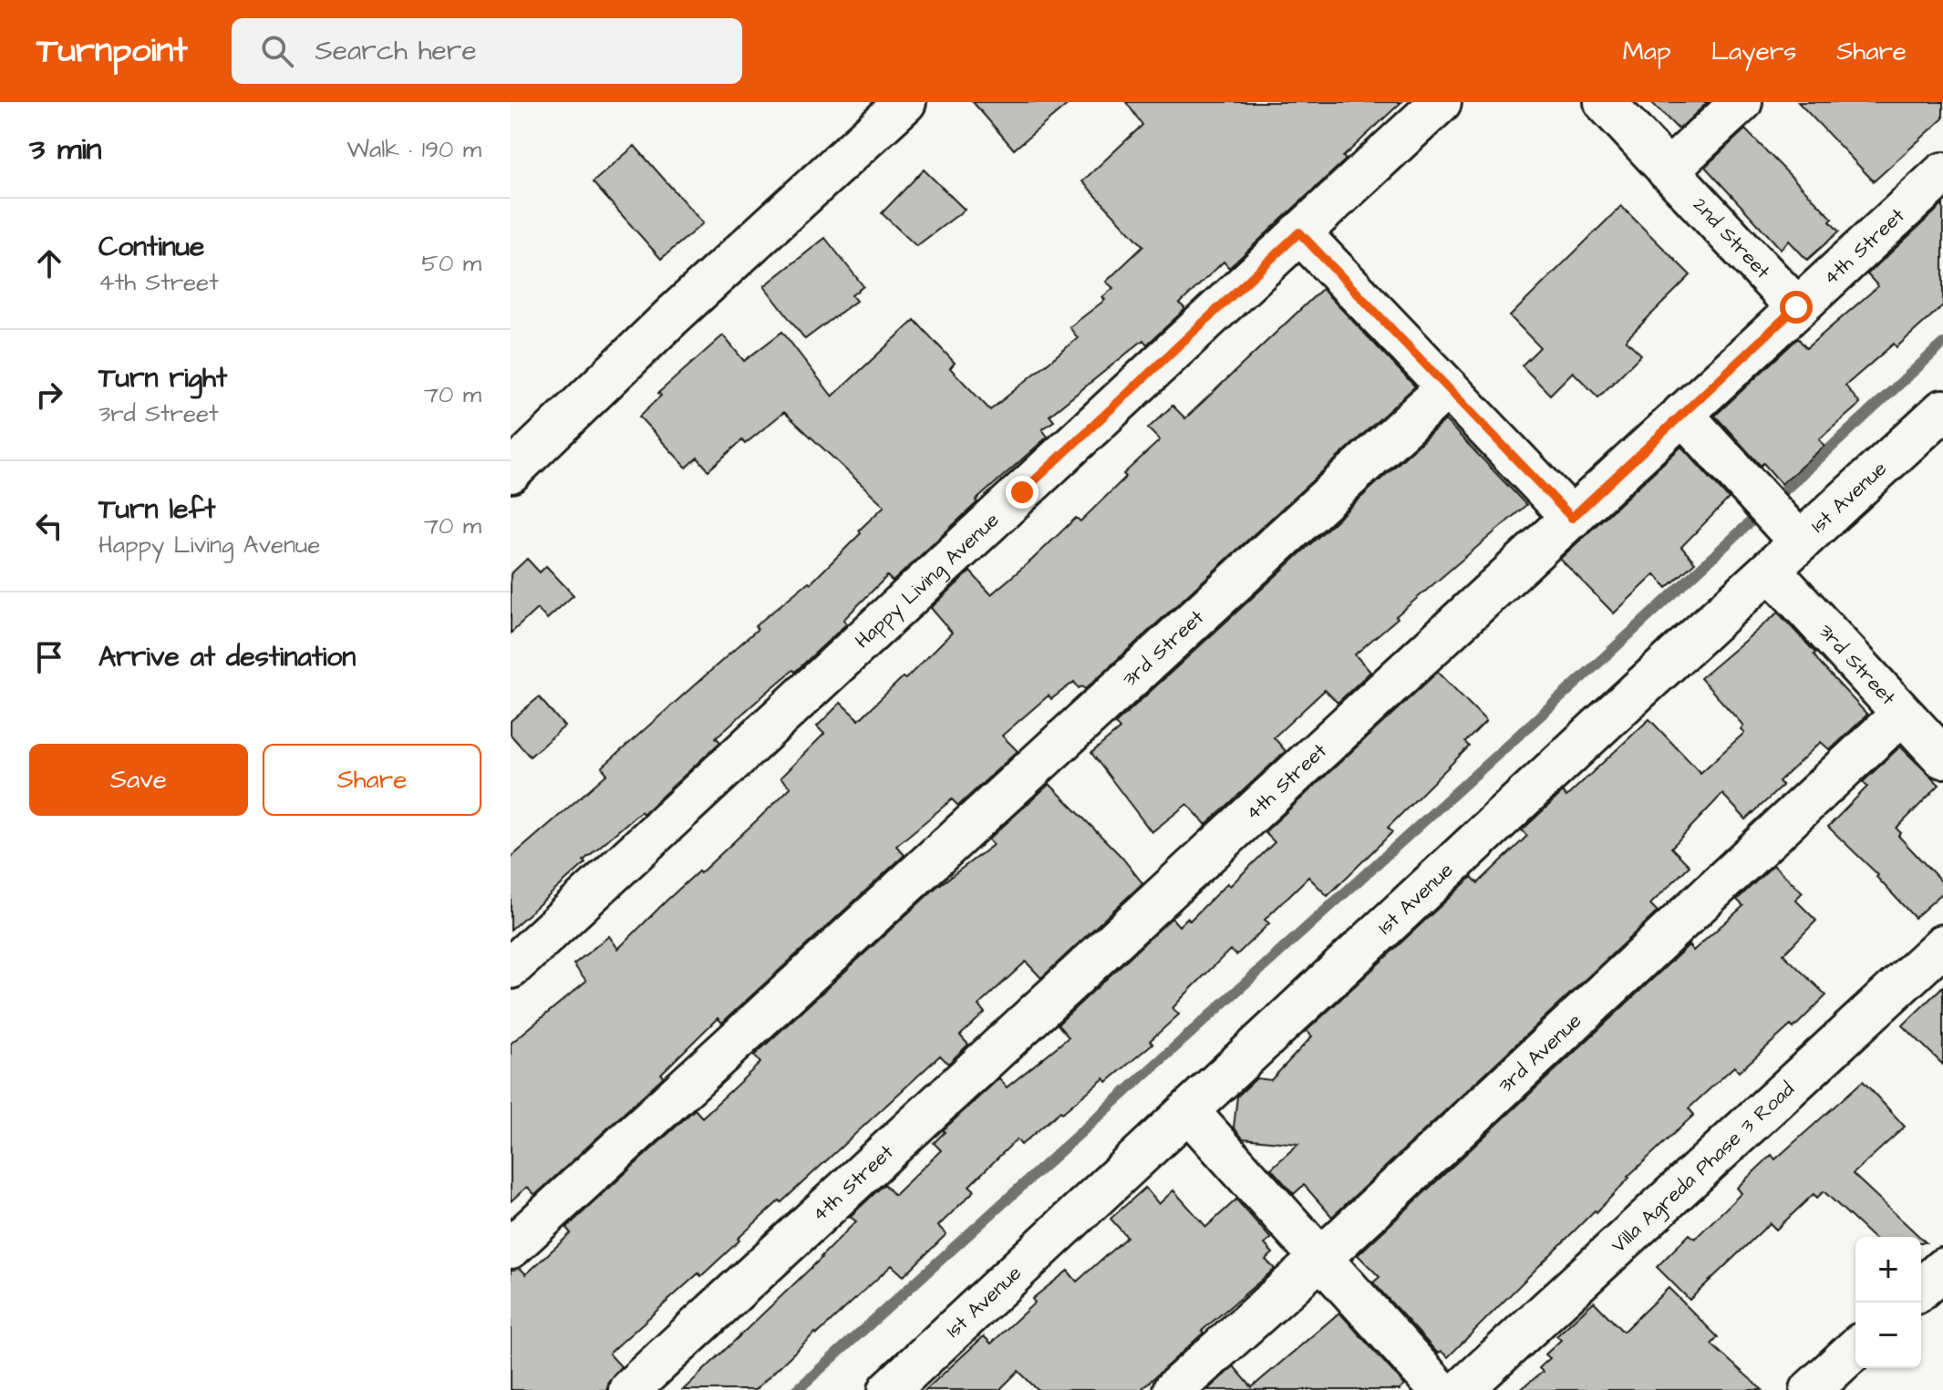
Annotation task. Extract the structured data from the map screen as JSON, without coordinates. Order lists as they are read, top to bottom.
{
  "streets": {
    "street": [
      "2nd Street",
      "4th Street",
      "1st Avenue",
      "Happy Living Avenue",
      "3rd Street",
      "3rd Avenue",
      "Villa Agreda Phase 3 Road"
    ]
  },
  "crossings": [
    ["2nd Street", "4th Street"],
    ["1st Avenue", "3rd Street"],
    ["3rd Street", "3rd Avenue"]
  ],
  "page": {
    "header": "Turnpoint",
    "search": "Search here",
    "nav": ["Map", "Layers", "Share"],
    "heading": ["3 min", "Walk · 190 m"],
    "list": [
      ["Continue", "4th Street", "50 m"],
      ["Turn right", "3rd Street", "70 m"],
      ["Turn left", "Happy Living Avenue", "70 m"],
      "Arrive at destination"
    ],
    "buttons": ["Save", "Share"],
    "map_buttons": ["+", "−"]
  }
}
